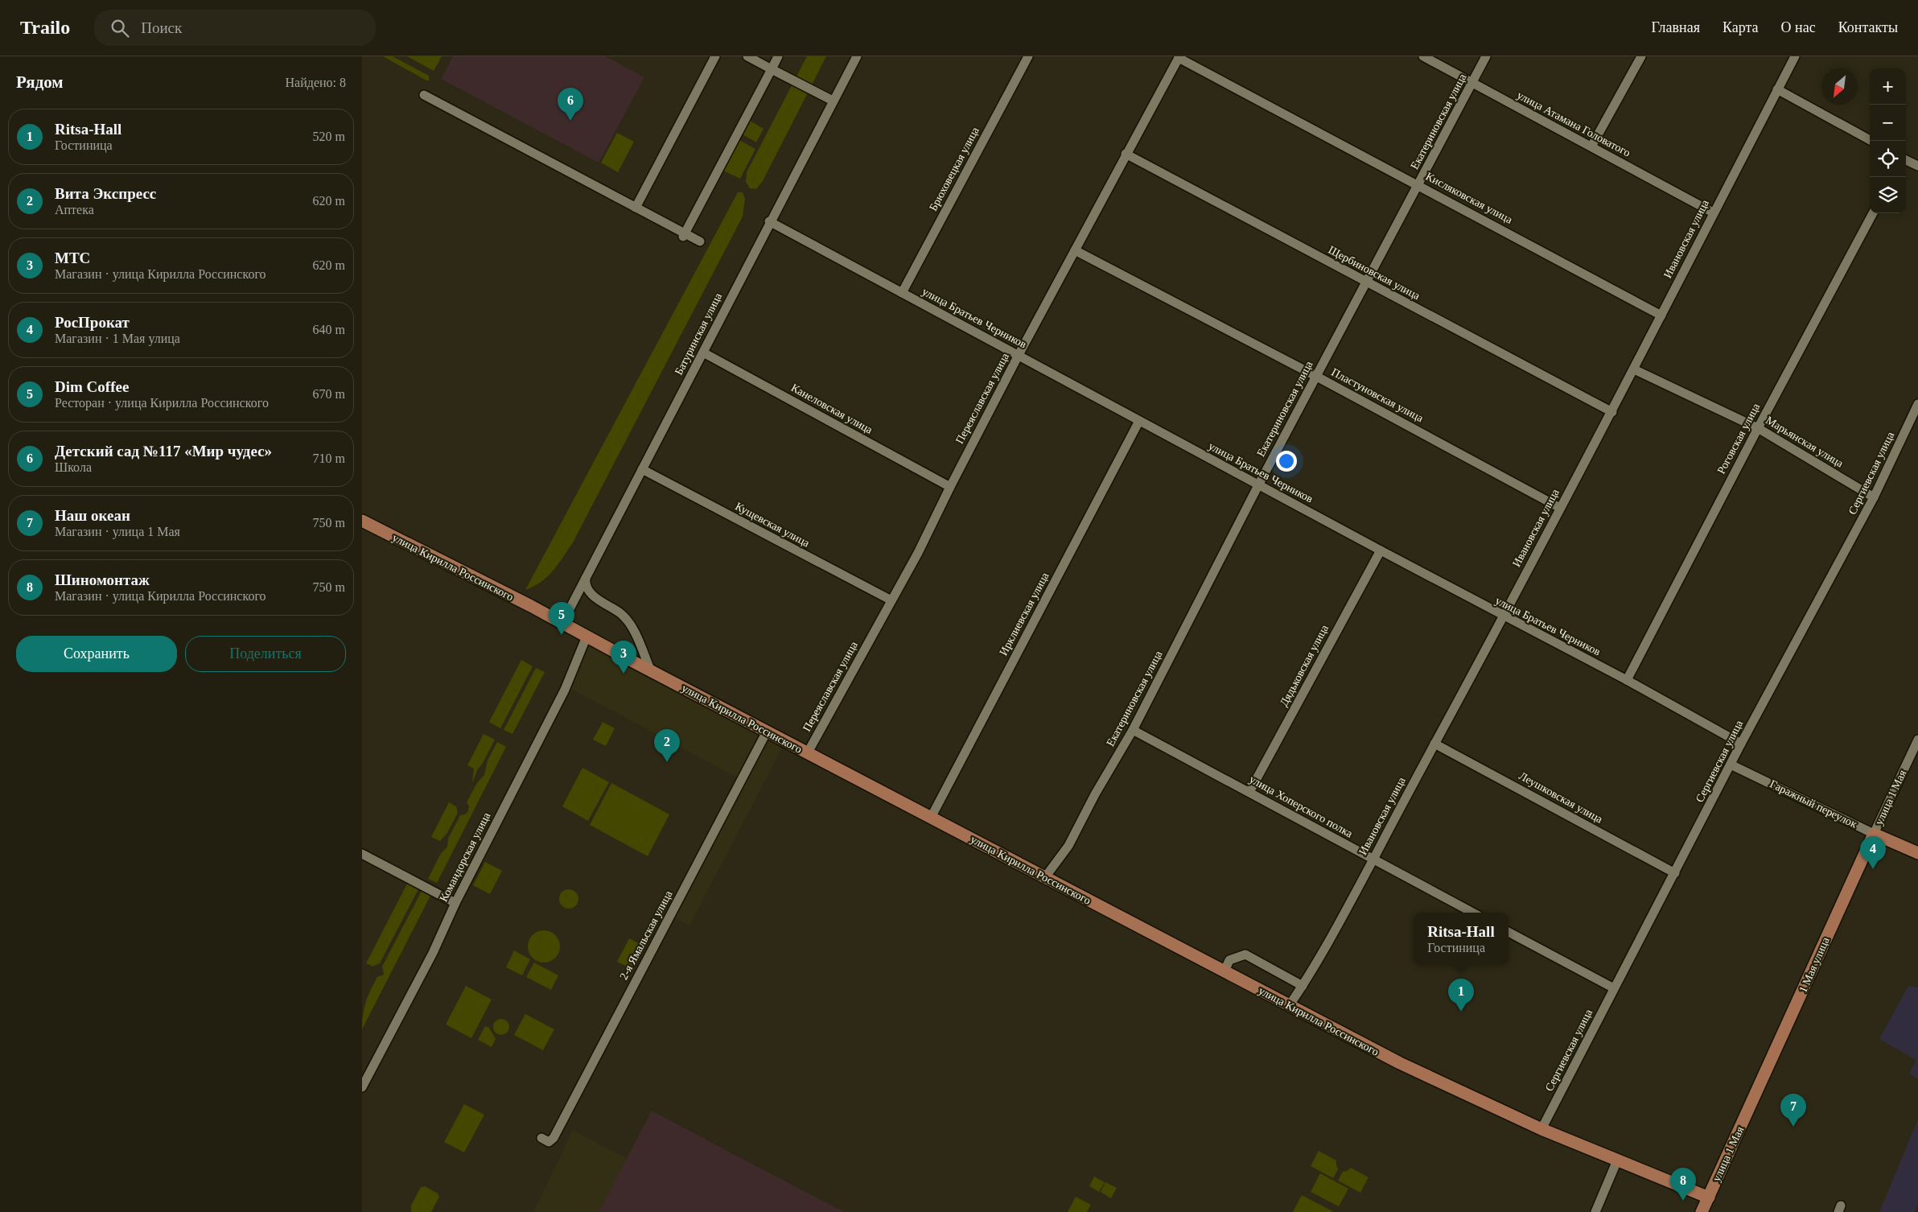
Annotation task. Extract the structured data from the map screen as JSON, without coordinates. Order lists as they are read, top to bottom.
{
  "streets": {
    "main road": [
      "улица Кирилла Россинского",
      "улица 1 Мая",
      "Гаражный переулок",
      "1 Мая улица"
    ],
    "street": [
      "Екатериновская улица",
      "улица Атамана Головатого",
      "Брюховецкая улица",
      "Кисляковская улица",
      "Ивановская улица",
      "Щербиновская улица",
      "улица Братьев Черников",
      "Батуринская улица",
      "Пластуновская улица",
      "Переяславская улица",
      "Канеловская улица",
      "Роговская улица",
      "Марьянская улица",
      "Сергиевская улица",
      "Кущевская улица",
      "Ирклиевская улица",
      "Дядьковская улица",
      "Леушковская улица",
      "улица Хоперского полка",
      "Командорская улица",
      "2-я Ямальская улица"
    ]
  },
  "crossings": [
    ["Екатериновская улица", "улица Атамана Головатого"],
    ["Екатериновская улица", "Кисляковская улица"],
    ["Екатериновская улица", "Щербиновская улица"],
    ["Екатериновская улица", "улица Братьев Черников"],
    ["Екатериновская улица", "Пластуновская улица"],
    ["Екатериновская улица", "улица Кирилла Россинского"],
    ["Екатериновская улица", "улица Хоперского полка"],
    ["улица Атамана Головатого", "Ивановская улица"],
    ["Брюховецкая улица", "улица Братьев Черников"],
    ["Кисляковская улица", "Ивановская улица"],
    ["Кисляковская улица", "Переяславская улица"],
    ["Ивановская улица", "Щербиновская улица"],
    ["Ивановская улица", "улица Братьев Черников"],
    ["Ивановская улица", "Пластуновская улица"],
    ["Ивановская улица", "Марьянская улица"],
    ["Ивановская улица", "улица Кирилла Россинского"],
    ["Ивановская улица", "Леушковская улица"],
    ["Ивановская улица", "улица Хоперского полка"],
    ["Щербиновская улица", "Переяславская улица"],
    ["улица Братьев Черников", "Батуринская улица"],
    ["улица Братьев Черников", "Переяславская улица"],
    ["улица Братьев Черников", "Роговская улица"],
    ["улица Братьев Черников", "Сергиевская улица"],
    ["улица Братьев Черников", "Ирклиевская улица"],
    ["улица Братьев Черников", "Дядьковская улица"],
    ["Батуринская улица", "Канеловская улица"],
    ["Батуринская улица", "Кущевская улица"],
    ["Батуринская улица", "улица Кирилла Россинского"],
    ["Пластуновская улица", "Переяславская улица"],
    ["Переяславская улица", "Канеловская улица"],
    ["Переяславская улица", "Кущевская улица"],
    ["Переяславская улица", "улица Кирилла Россинского"],
    ["Роговская улица", "Марьянская улица"],
    ["Марьянская улица", "Сергиевская улица"],
    ["Сергиевская улица", "улица Кирилла Россинского"],
    ["Сергиевская улица", "Леушковская улица"],
    ["Сергиевская улица", "Гаражный переулок"],
    ["улица Кирилла Россинского", "Ирклиевская улица"],
    ["улица Кирилла Россинского", "улица 1 Мая"],
    ["улица Кирилла Россинского", "Командорская улица"],
    ["улица Кирилла Россинского", "2-я Ямальская улица"],
    ["Дядьковская улица", "улица Хоперского полка"],
    ["улица 1 Мая", "Гаражный переулок"],
    ["улица 1 Мая", "1 Мая улица"],
    ["Гаражный переулок", "1 Мая улица"]
  ],
  "north": "bottom left",
  "page": {
    "header": "Trailo",
    "search": "Поиск",
    "nav": [
      "Главная",
      "Карта",
      "О нас",
      "Контакты"
    ],
    "heading": ["Рядом", "Найдено: 8"],
    "map_buttons": ["+", "−"],
    "pins": [
      "6",
      "5",
      "3",
      "2",
      "4",
      "1",
      "7",
      "8"
    ],
    "list": [
      {
        "mark": "1",
        "name": "Ritsa-Hall",
        "note": "Гостиница",
        "value": "520 m"
      },
      {
        "mark": "2",
        "name": "Вита Экспресс",
        "note": "Аптека",
        "value": "620 m"
      },
      {
        "mark": "3",
        "name": "МТС",
        "note": "Магазин · улица Кирилла Россинского",
        "value": "620 m"
      },
      {
        "mark": "4",
        "name": "РосПрокат",
        "note": "Магазин · 1 Мая улица",
        "value": "640 m"
      },
      {
        "mark": "5",
        "name": "Dim Coffee",
        "note": "Ресторан · улица Кирилла Россинского",
        "value": "670 m"
      },
      {
        "mark": "6",
        "name": "Детский сад №117 «Мир чудес»",
        "note": "Школа",
        "value": "710 m"
      },
      {
        "mark": "7",
        "name": "Наш океан",
        "note": "Магазин · улица 1 Мая",
        "value": "750 m"
      },
      {
        "mark": "8",
        "name": "Шиномонтаж",
        "note": "Магазин · улица Кирилла Россинского",
        "value": "750 m"
      }
    ],
    "buttons": ["Сохранить", "Поделиться"],
    "popup": ["Ritsa-Hall", "Гостиница"]
  }
}
